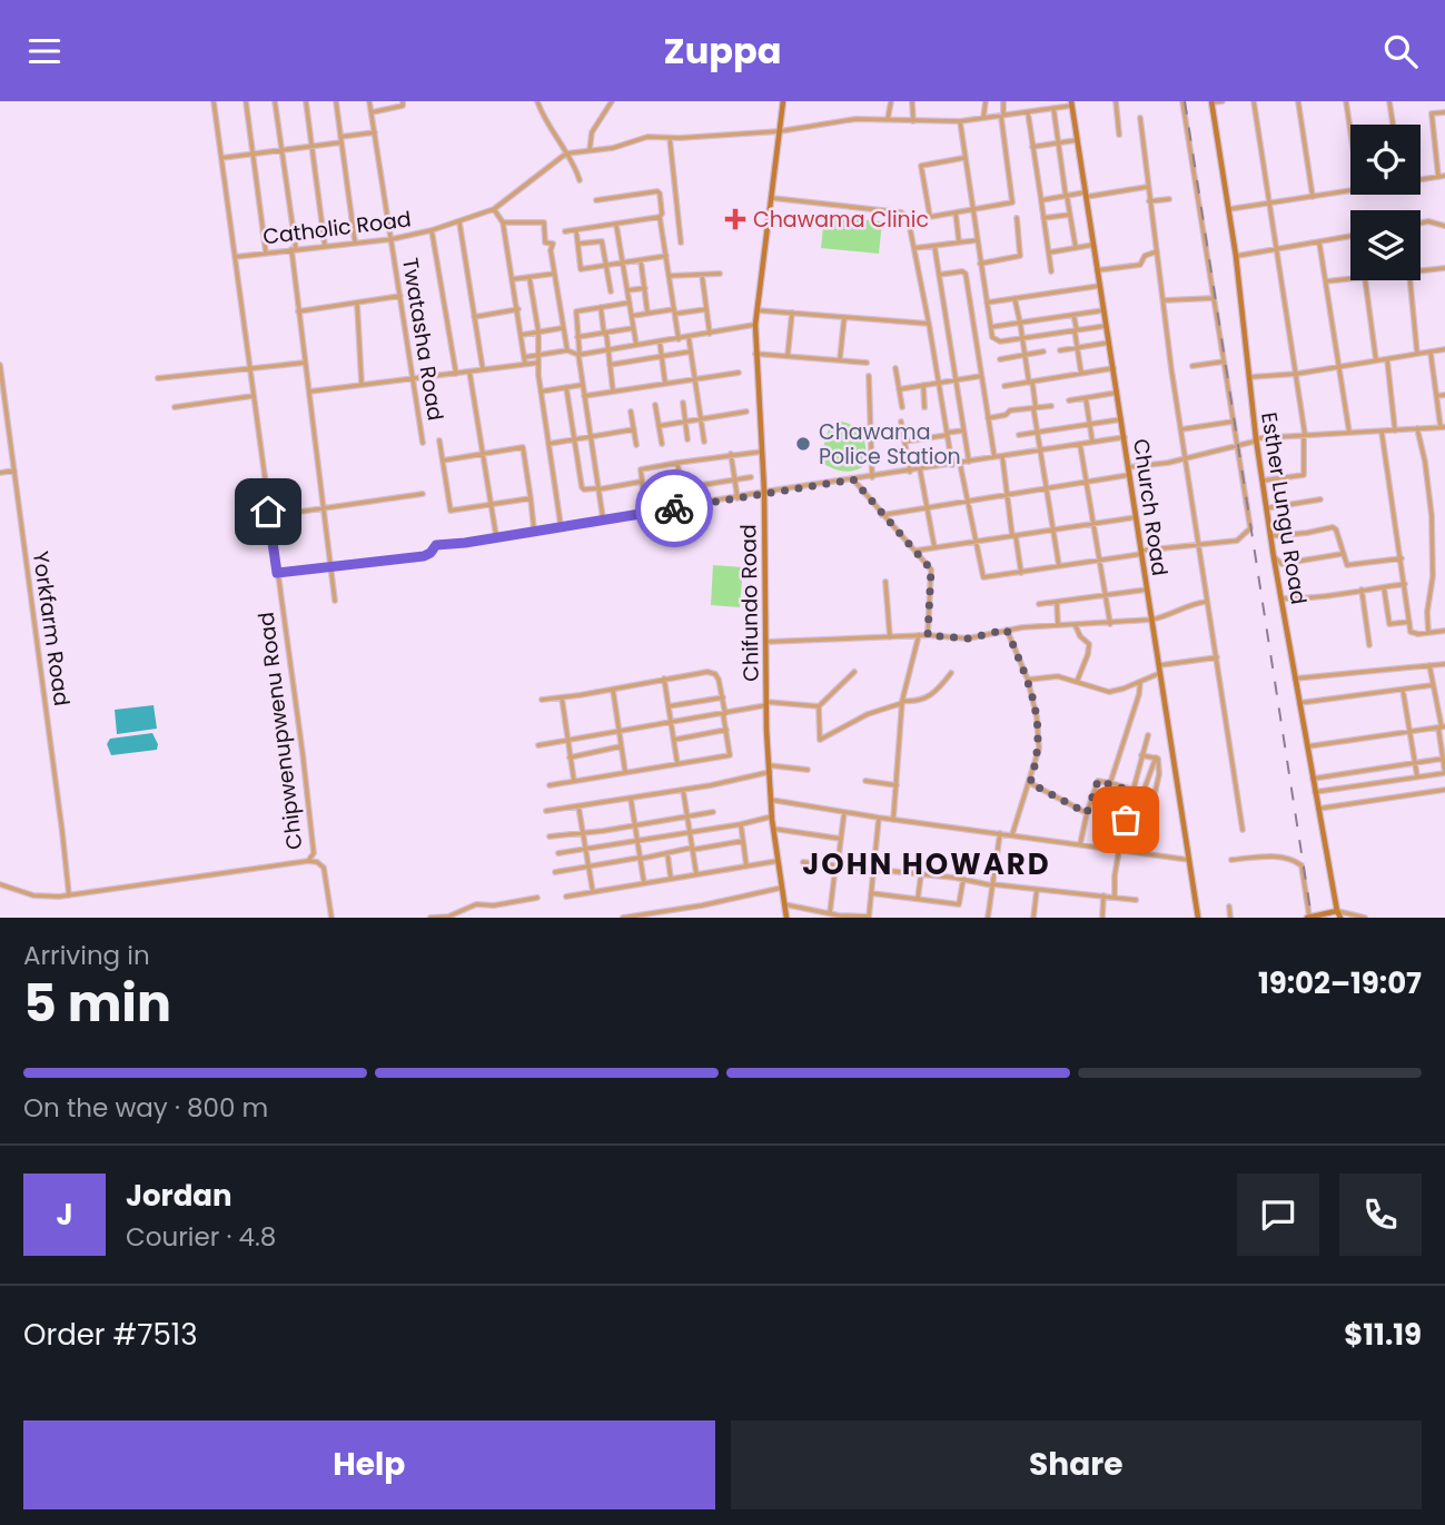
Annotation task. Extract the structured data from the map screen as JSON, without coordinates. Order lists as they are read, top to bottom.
{
  "streets": {
    "street": [
      "Catholic Road",
      "Twatasha Road",
      "Church Road",
      "Esther Lungu Road",
      "Chifundo Road",
      "Yorkfarm Road",
      "Chipwenupwenu Road"
    ]
  },
  "crossings": [
    ["Catholic Road", "Twatasha Road"],
    ["Catholic Road", "Church Road"],
    ["Catholic Road", "Chifundo Road"],
    ["Catholic Road", "Chipwenupwenu Road"],
    ["Yorkfarm Road", "Chipwenupwenu Road"]
  ],
  "districts": ["JOHN HOWARD"],
  "places": {
    "health": ["Chawama Clinic"],
    "other": ["Chawama Police Station"]
  },
  "page": {
    "header": "Zuppa",
    "heading": ["5 min", "Arriving in", "19:02–19:07"],
    "panel": [
      "Jordan",
      "Courier · 4.8",
      "Order #7513",
      "$11.19"
    ],
    "bar": "On the way · 800 m",
    "round": "J",
    "buttons": ["Help", "Share"]
  }
}
